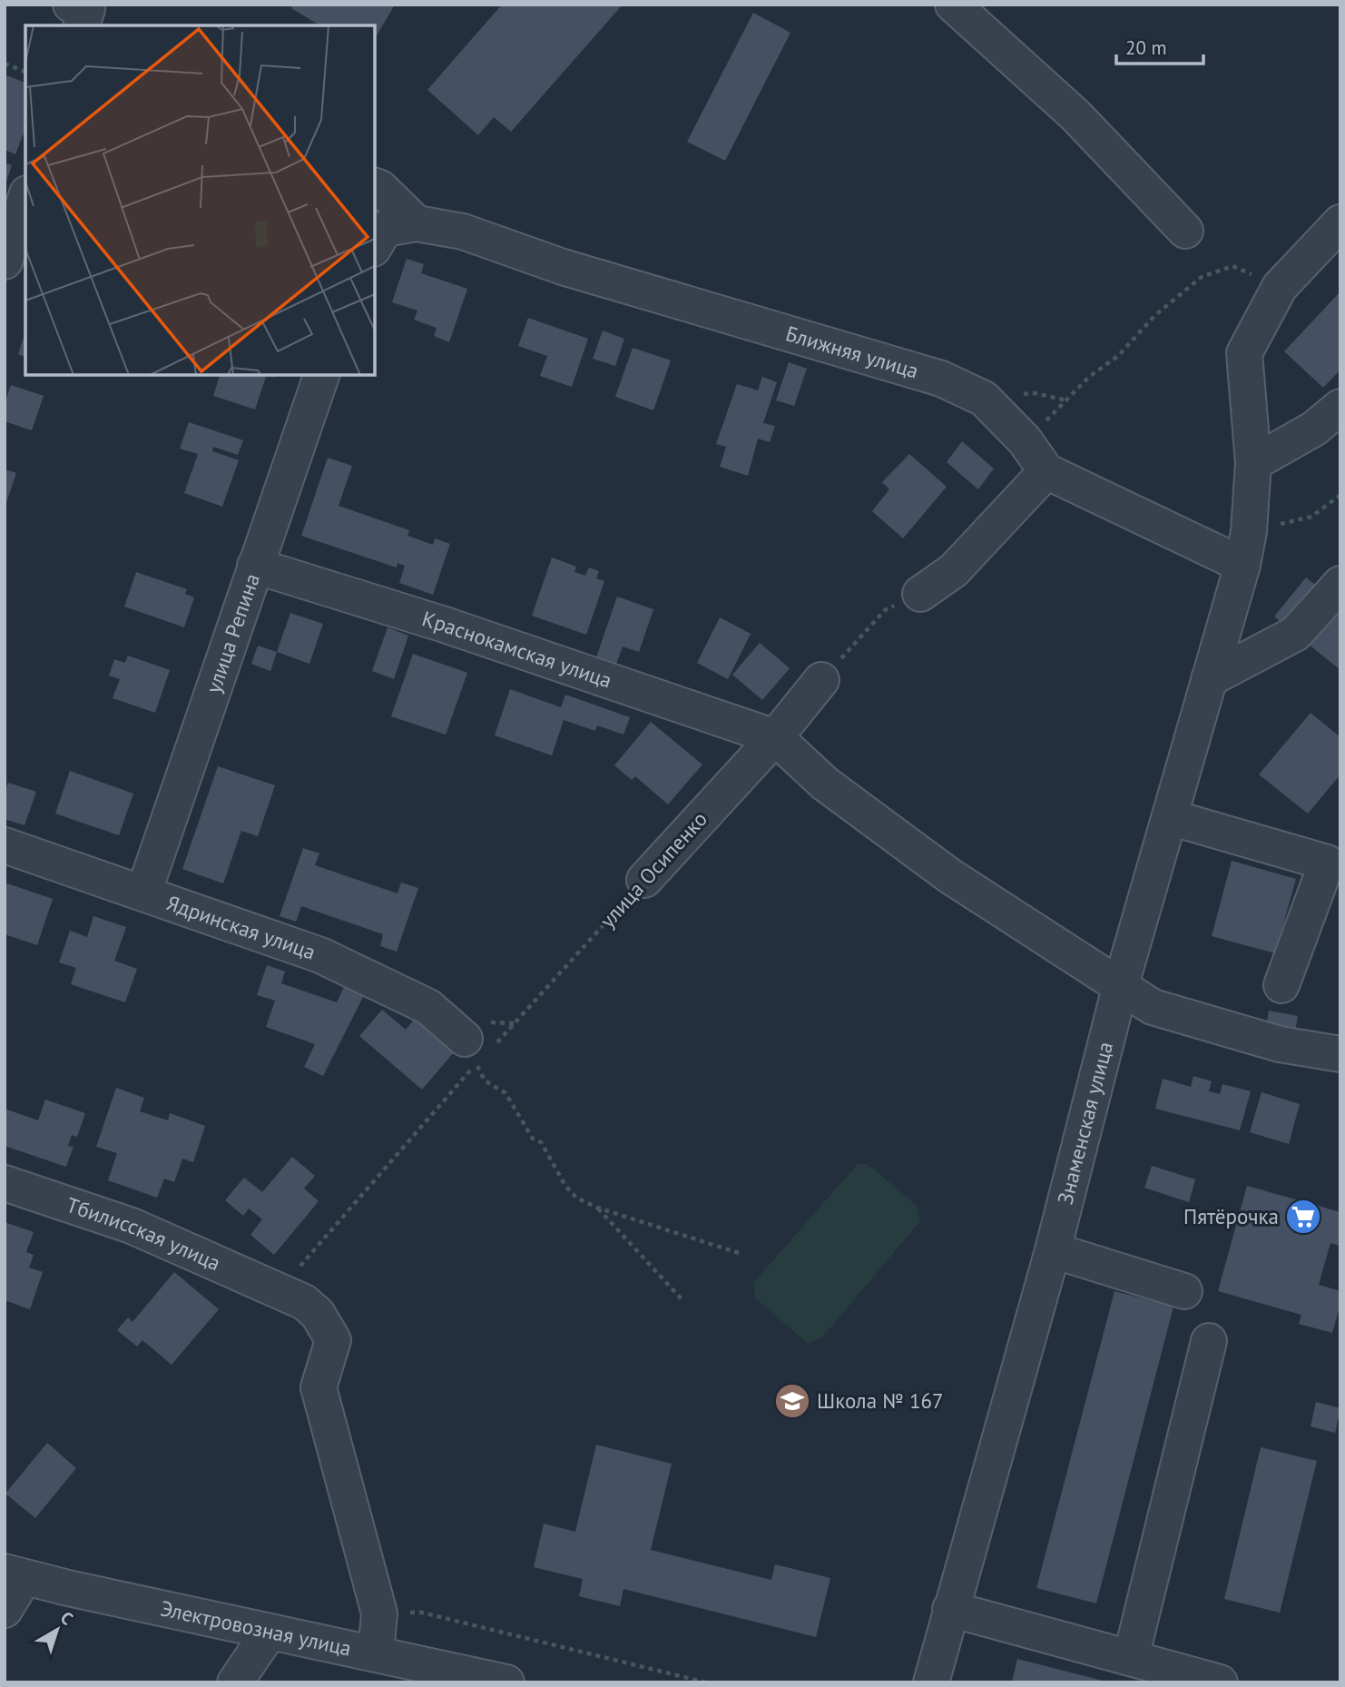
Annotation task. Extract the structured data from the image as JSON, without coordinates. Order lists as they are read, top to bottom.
{
  "streets": {
    "street": [
      "Ближняя улица",
      "улица Репина",
      "Краснокамская улица",
      "улица Осипенко",
      "Ядринская улица",
      "Знаменская улица",
      "Тбилисская улица",
      "Электровозная улица"
    ]
  },
  "crossings": [
    ["Ближняя улица", "Знаменская улица"],
    ["улица Репина", "Краснокамская улица"],
    ["улица Репина", "Ядринская улица"],
    ["Краснокамская улица", "улица Осипенко"],
    ["улица Осипенко", "Ядринская улица"],
    ["улица Осипенко", "Тбилисская улица"]
  ],
  "places": {
    "supermarket": ["Пятёрочка"],
    "school or university": ["Школа № 167"]
  },
  "scale_bar": "20 m",
  "north": "top right"
}
